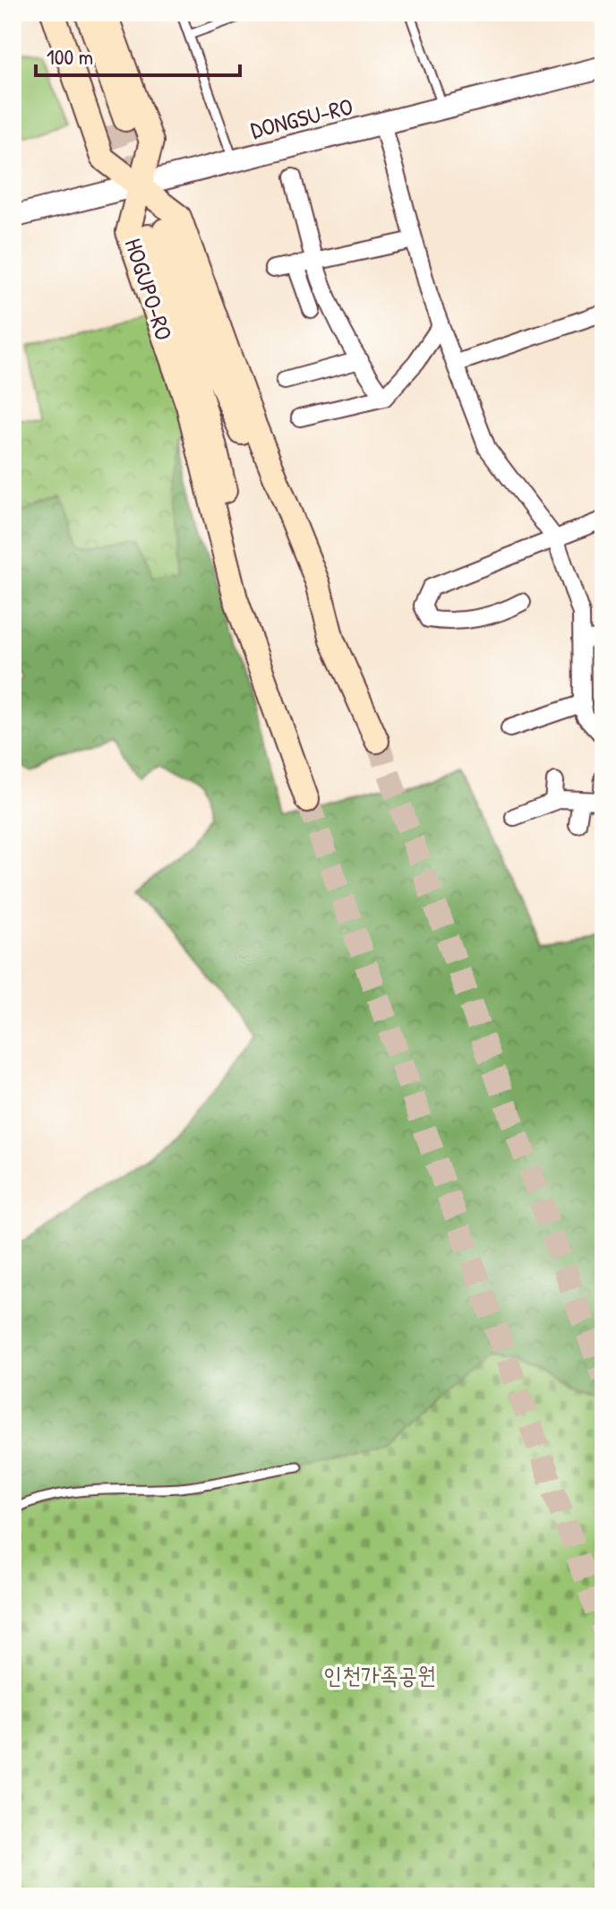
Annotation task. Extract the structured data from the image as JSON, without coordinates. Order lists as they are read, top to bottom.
{
  "streets": {
    "main road": ["HOGUPO-RO"],
    "street": ["DONGSU-RO"]
  },
  "crossings": [
    ["DONGSU-RO", "HOGUPO-RO"]
  ],
  "parks": ["인천가족공원"],
  "scale_bar": "100 m"
}
